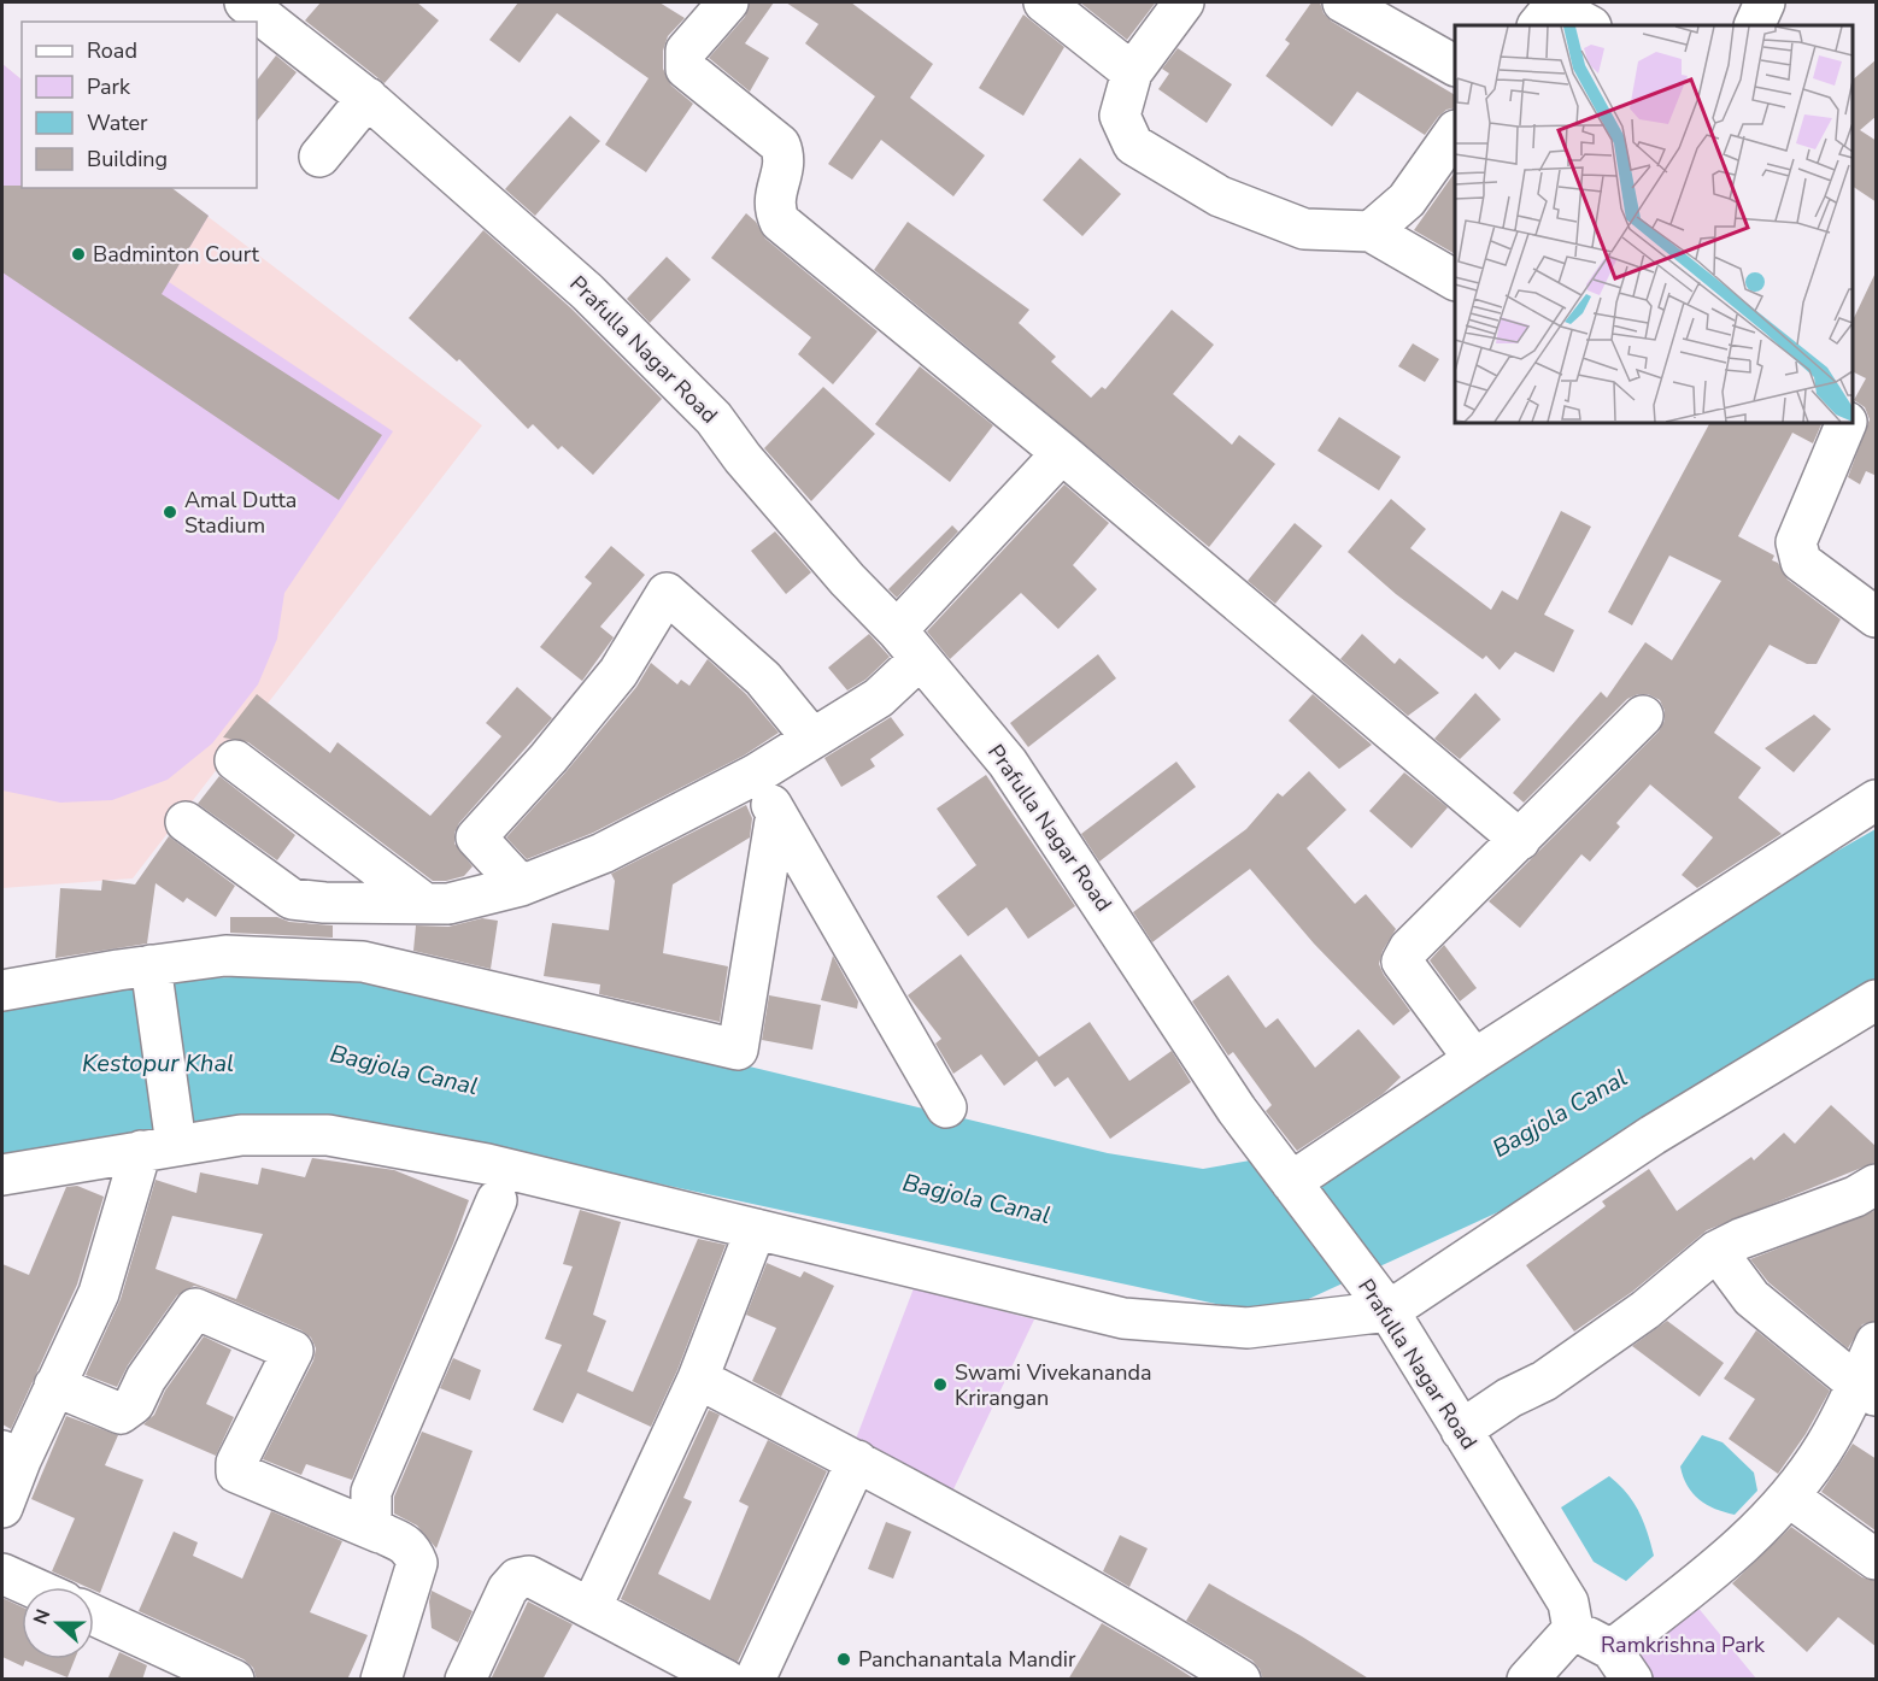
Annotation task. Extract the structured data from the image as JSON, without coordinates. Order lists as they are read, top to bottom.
{
  "streets": {
    "street": ["Prafulla Nagar Road"]
  },
  "water": ["Kestopur Khal", "Bagjola Canal"],
  "parks": ["Ramkrishna Park"],
  "places": [
    "Badminton Court",
    "Amal Dutta Stadium",
    "Swami Vivekananda Krirangan",
    "Panchanantala Mandir"
  ],
  "legend": [
    "Road",
    "Park",
    "Water",
    "Building"
  ],
  "north": "left"
}
